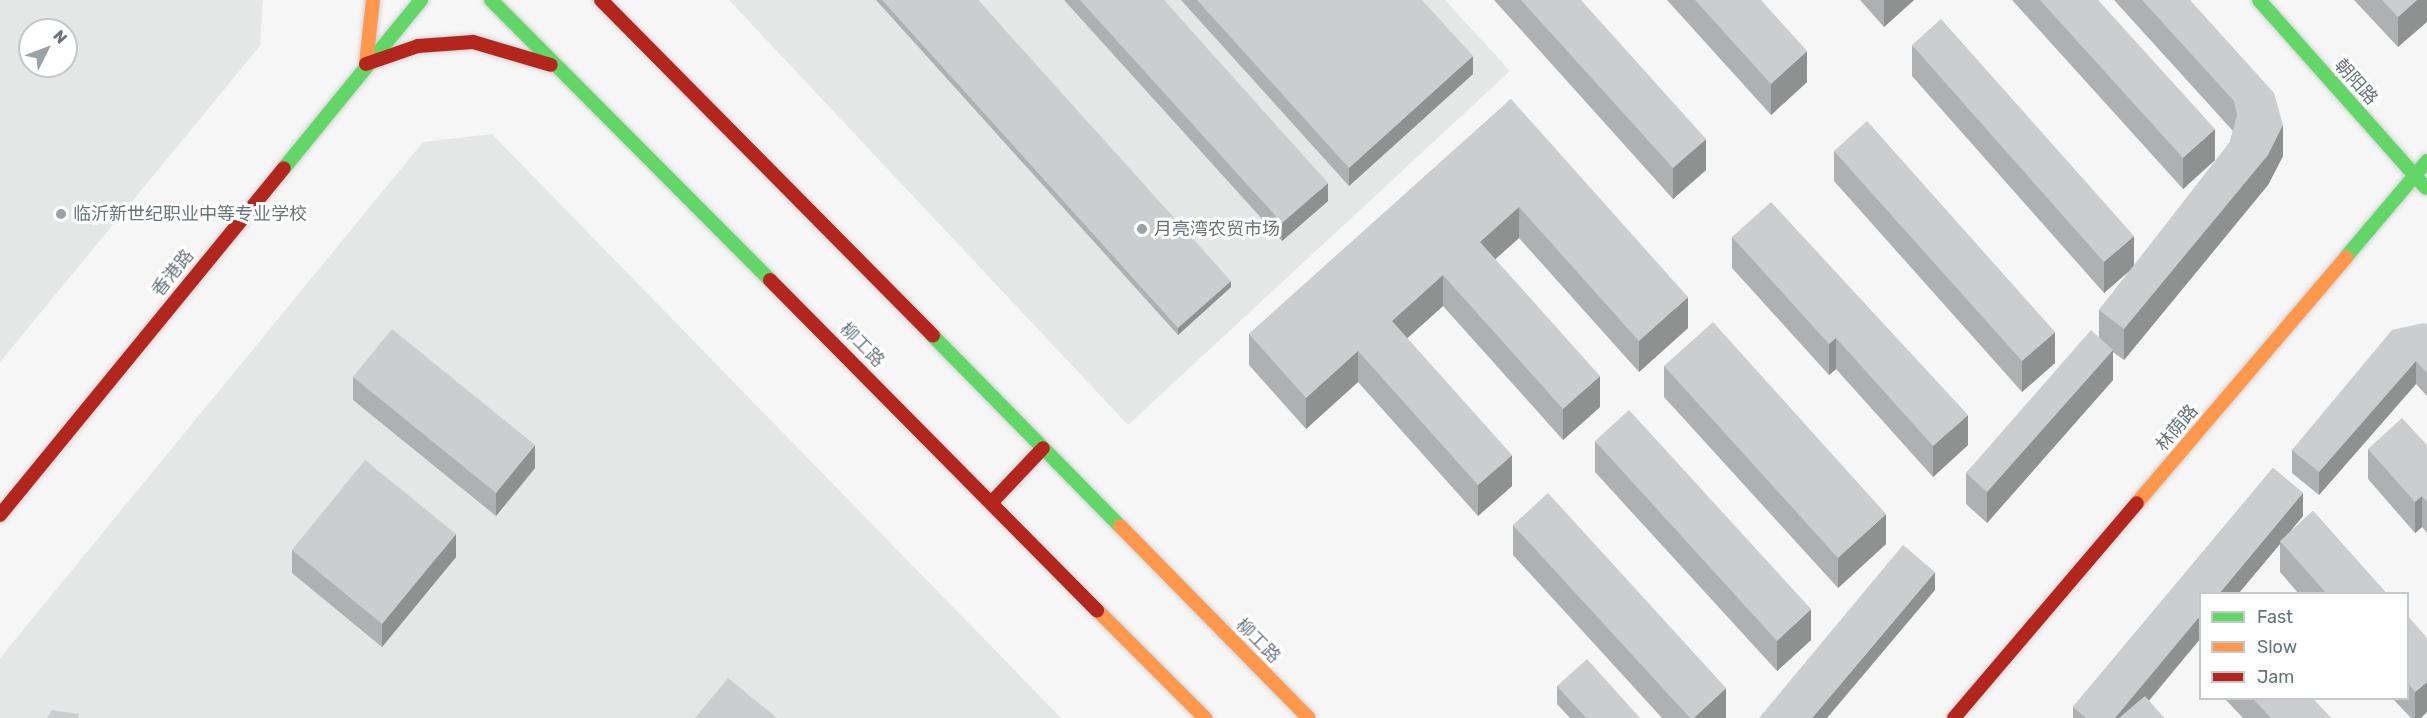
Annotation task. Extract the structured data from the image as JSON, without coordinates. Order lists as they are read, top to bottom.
{
  "streets": {
    "main road": [
      "朝阳路",
      "香港路",
      "柳工路",
      "林荫路"
    ]
  },
  "crossings": [
    ["朝阳路", "林荫路"]
  ],
  "places": ["临沂新世纪职业中等专业学校", "月亮湾农贸市场"],
  "legend": ["Fast", "Slow", "Jam"],
  "north": "top right"
}
